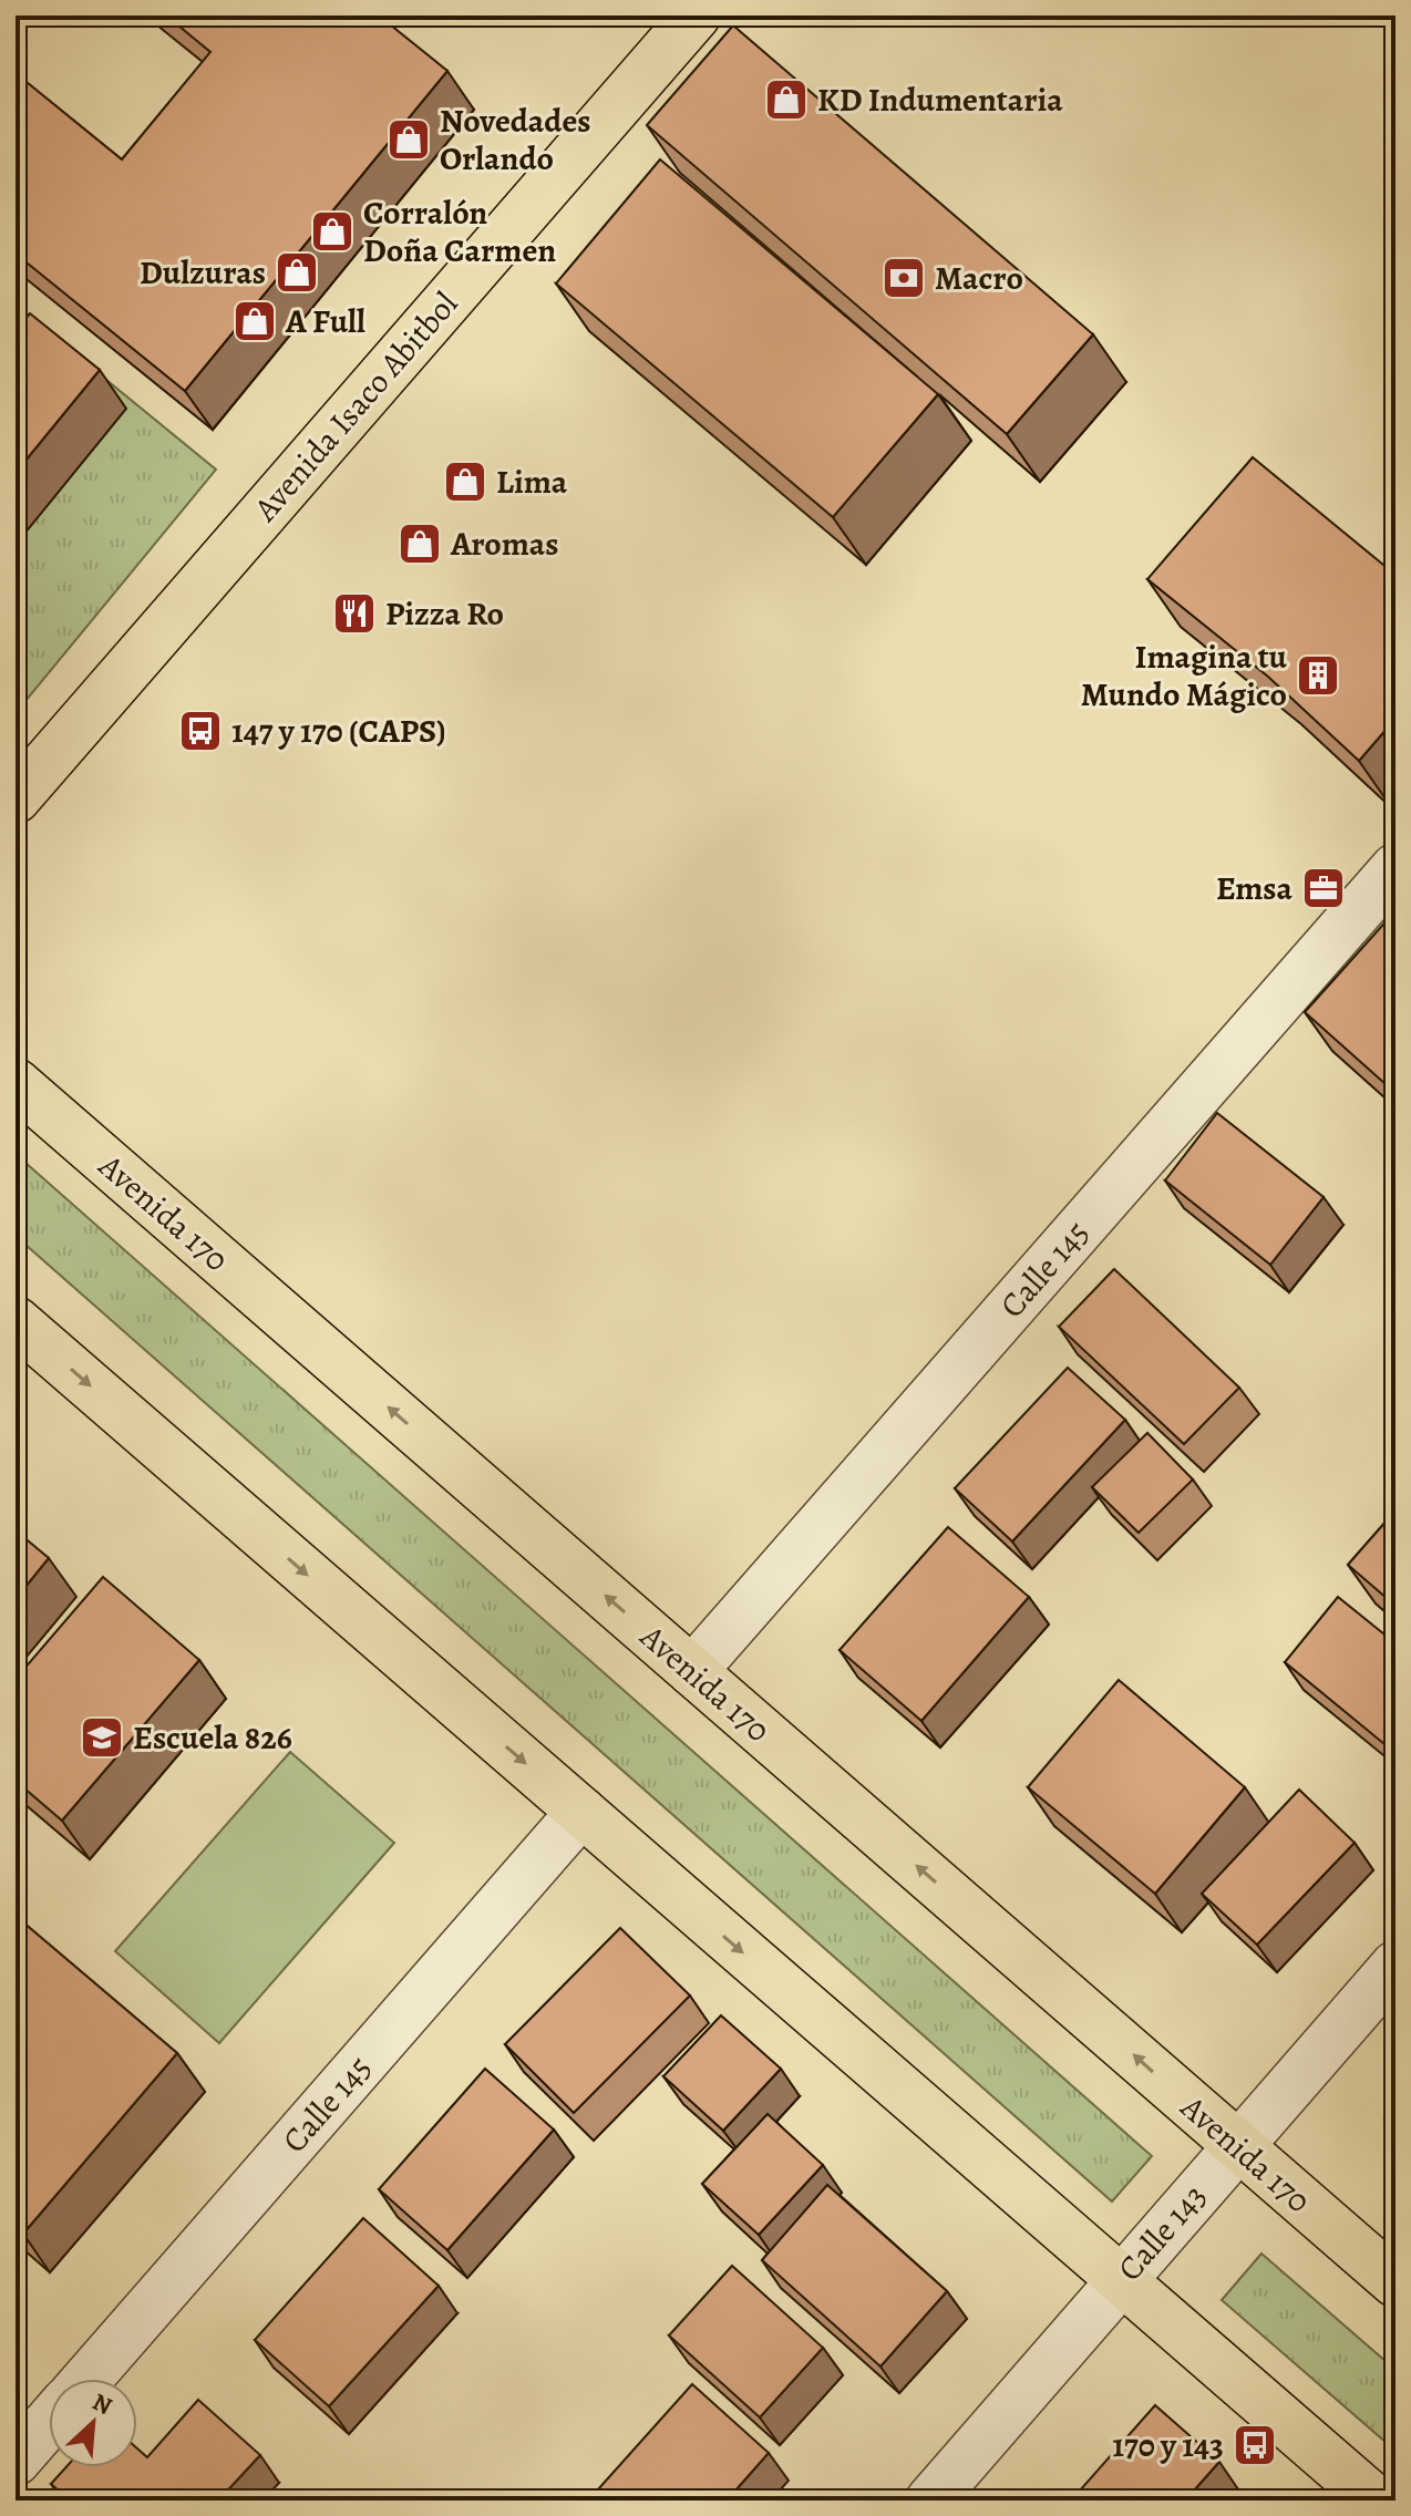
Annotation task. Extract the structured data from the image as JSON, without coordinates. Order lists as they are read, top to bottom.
{
  "streets": {
    "main road": ["Avenida Isaco Abitbol", "Avenida 170"],
    "street": ["Calle 145", "Calle 143"]
  },
  "crossings": [
    ["Avenida 170", "Calle 145"],
    ["Avenida 170", "Calle 143"]
  ],
  "places": {
    "shop": [
      "KD Indumentaria",
      "Novedades Orlando",
      "Corralón Doña Carmen",
      "Dulzuras",
      "A Full",
      "Lima",
      "Aromas"
    ],
    "bank": ["Macro"],
    "restaurant": ["Pizza Ro"],
    "building": ["Imagina tu Mundo Mágico"],
    "bus stop": ["147 y 170 (CAPS)", "170 y 143"],
    "office": ["Emsa"],
    "school or university": ["Escuela 826"]
  },
  "north": "top right"
}
